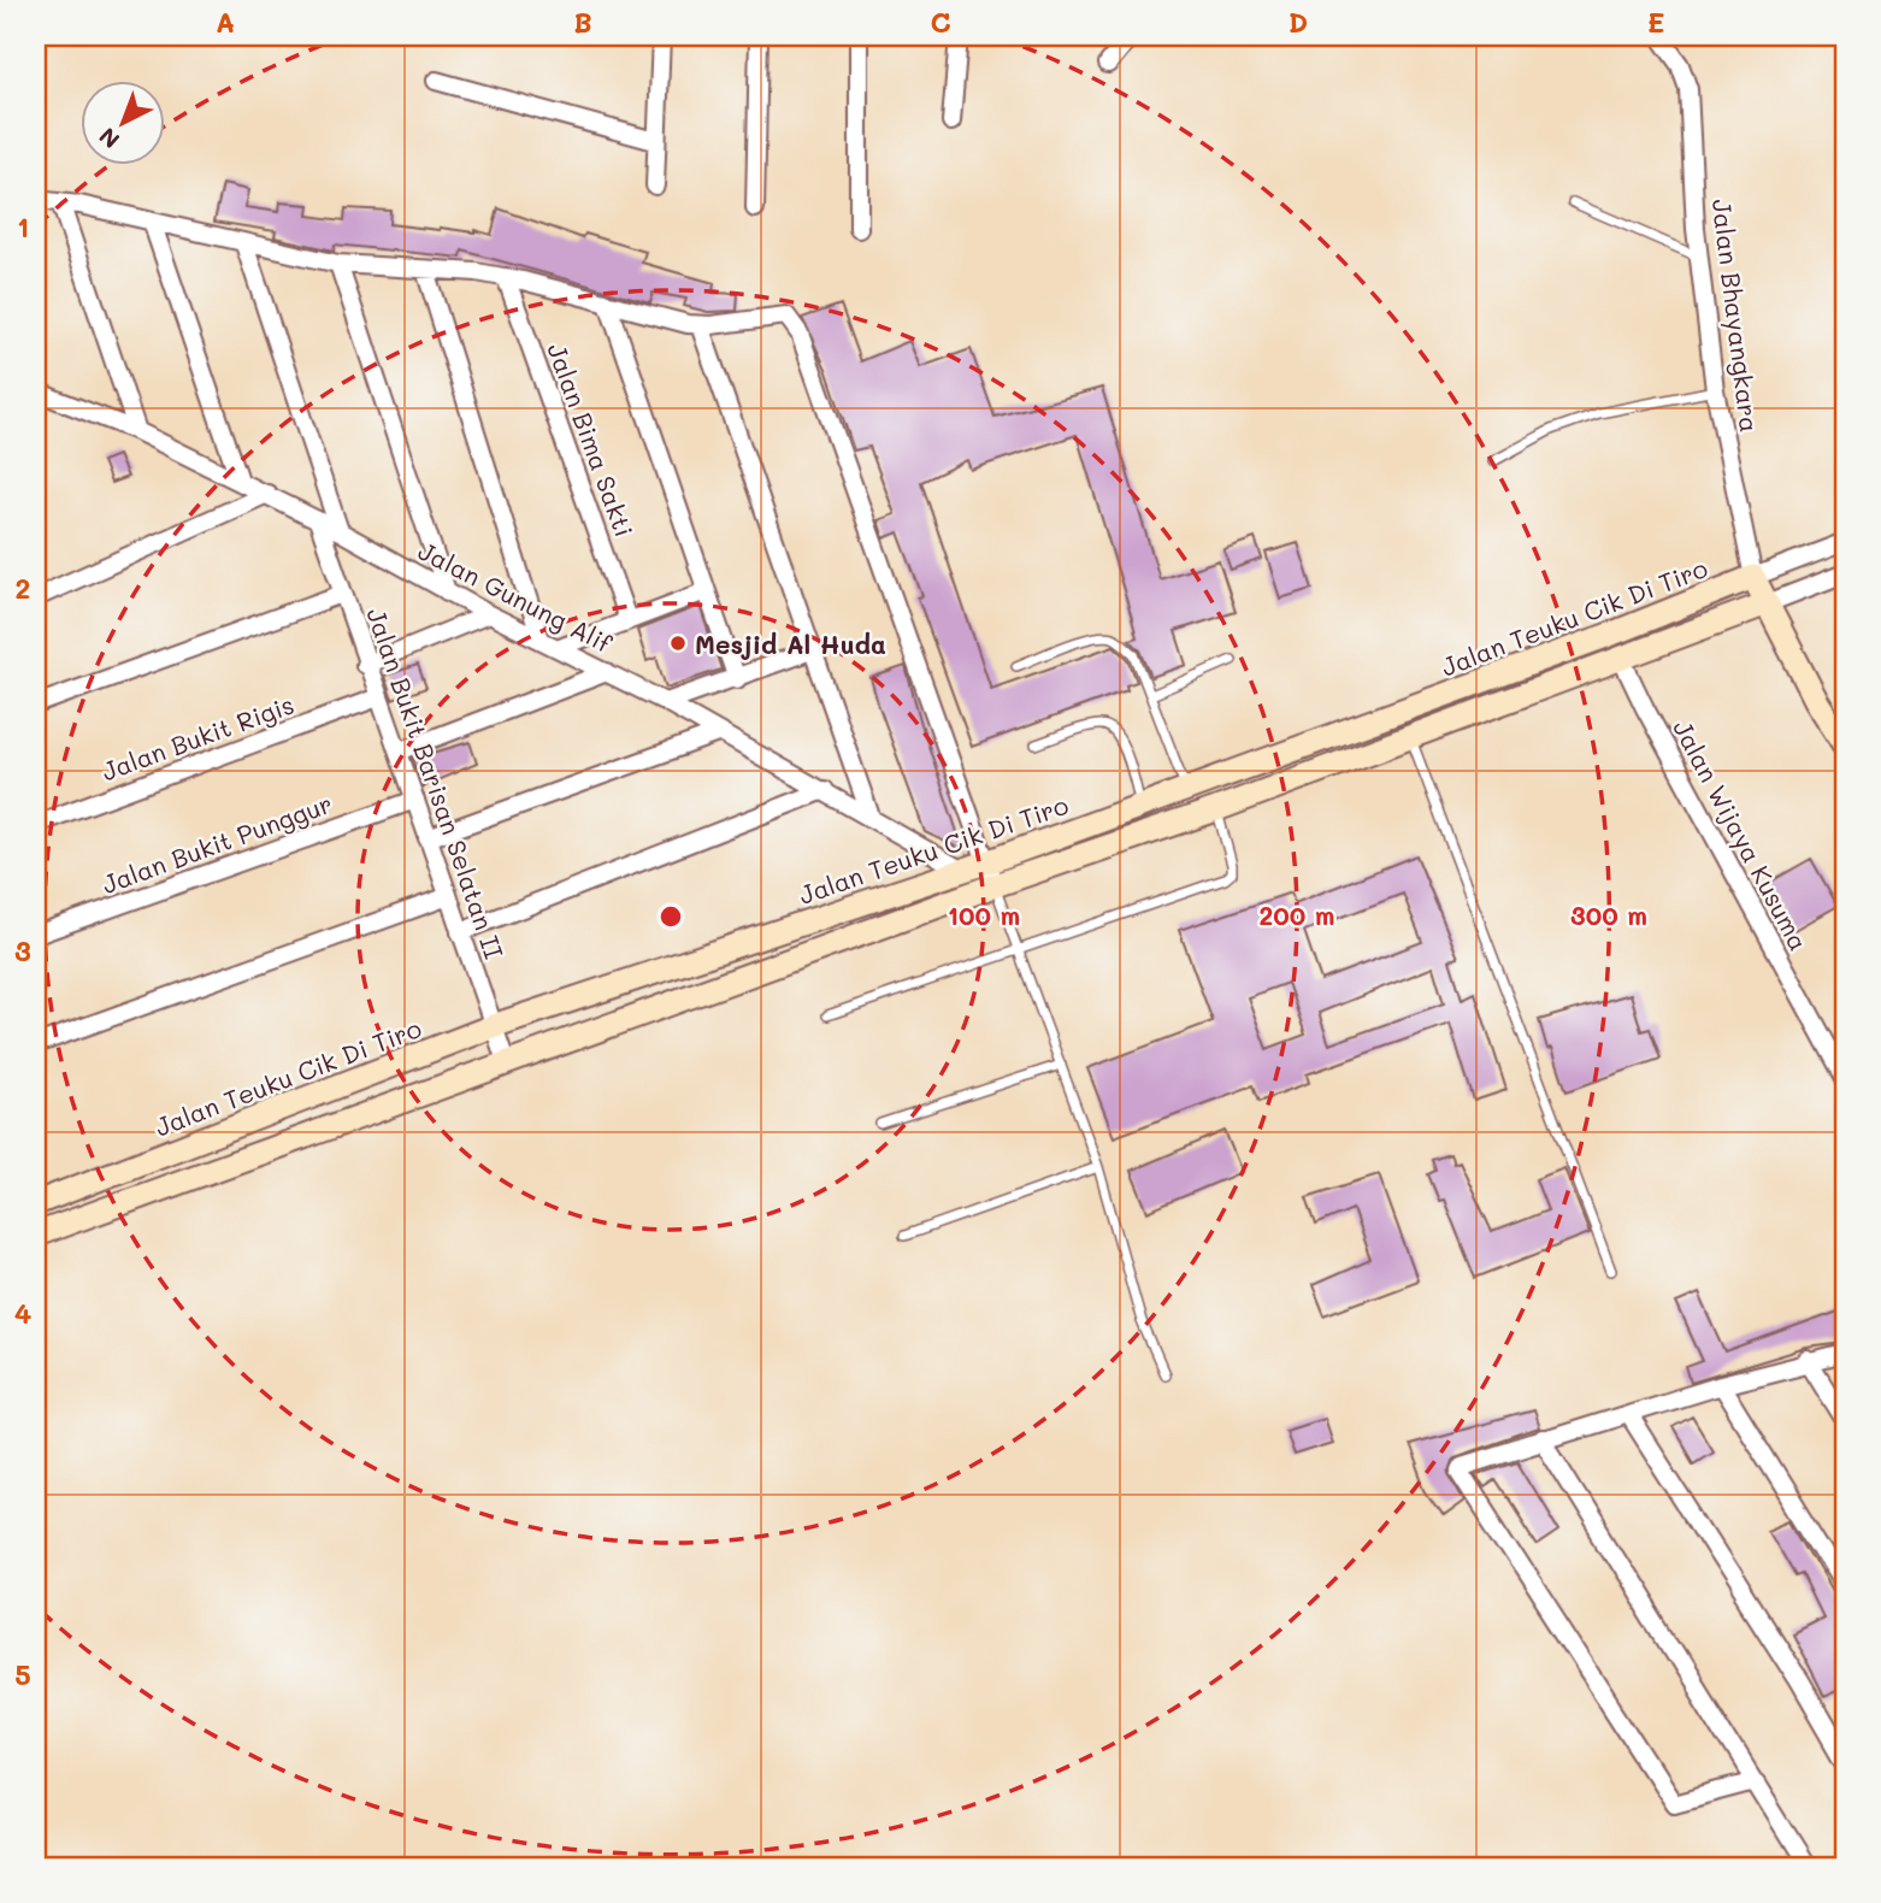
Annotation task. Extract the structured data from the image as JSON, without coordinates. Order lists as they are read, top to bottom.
{
  "streets": {
    "street": [
      "Jalan Bhayangkara",
      "Jalan Bima Sakti",
      "Jalan Gunung Alif",
      "Jalan Teuku Cik Di Tiro",
      "Jalan Bukit Rigis",
      "Jalan Bukit Barisan Selatan II",
      "Jalan Wijaya Kusuma",
      "Jalan Bukit Punggur"
    ]
  },
  "crossings": [
    ["Jalan Bhayangkara", "Jalan Teuku Cik Di Tiro"],
    ["Jalan Gunung Alif", "Jalan Teuku Cik Di Tiro"],
    ["Jalan Gunung Alif", "Jalan Bukit Barisan Selatan II"],
    ["Jalan Teuku Cik Di Tiro", "Jalan Bukit Barisan Selatan II"],
    ["Jalan Bukit Rigis", "Jalan Bukit Barisan Selatan II"],
    ["Jalan Bukit Barisan Selatan II", "Jalan Bukit Punggur"]
  ],
  "places": ["Mesjid Al Huda"],
  "north": "bottom left",
  "grid": {
    "columns": [
      "A",
      "B",
      "C",
      "D",
      "E"
    ],
    "rows": [
      "1",
      "2",
      "3",
      "4",
      "5"
    ]
  },
  "rings": ["100 m", "200 m", "300 m"]
}
